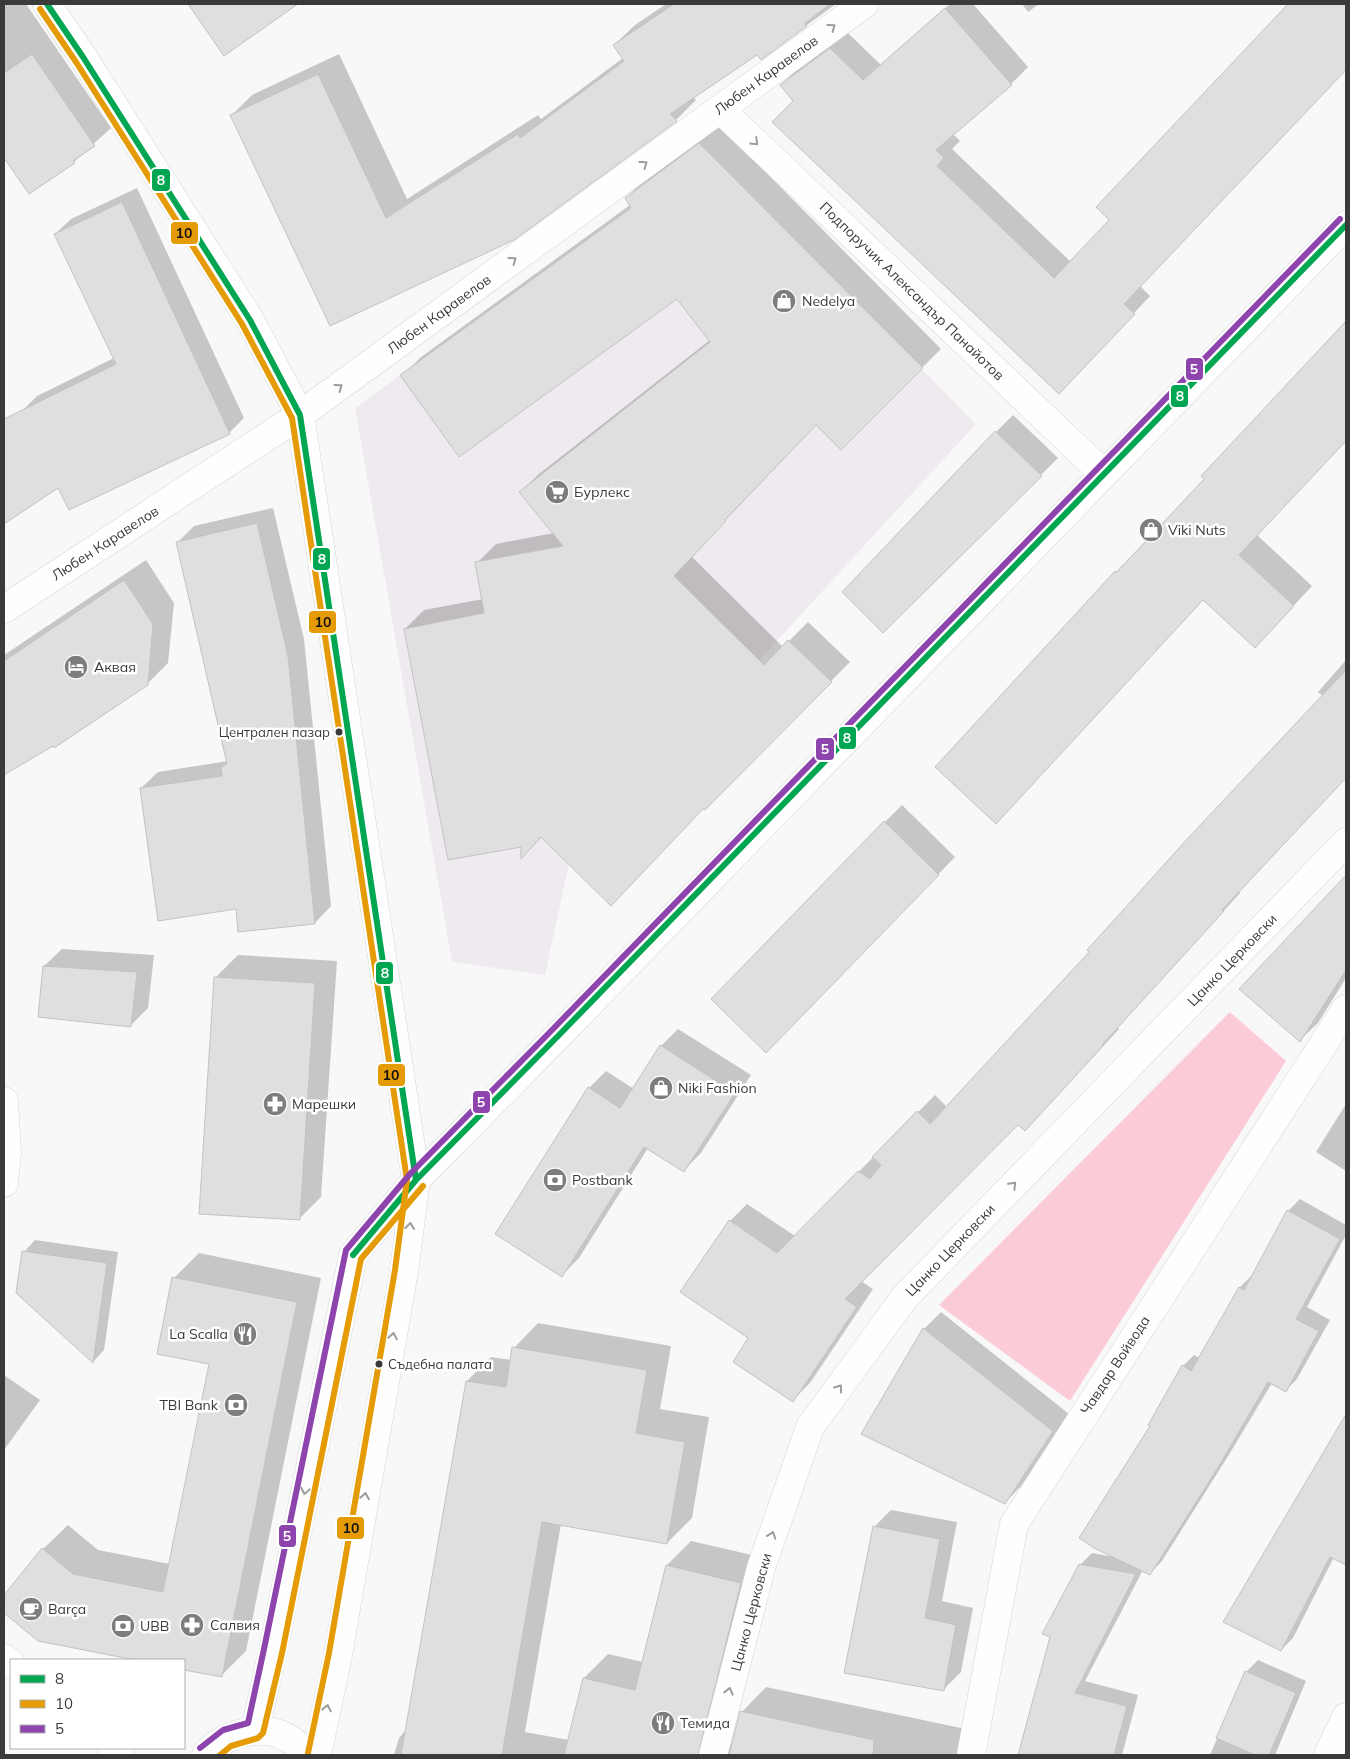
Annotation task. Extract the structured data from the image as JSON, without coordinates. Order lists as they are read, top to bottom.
{
  "streets": {
    "street": [
      "Любен Каравелов",
      "Подпоручик Александър Панайотов",
      "Цанко Церковски",
      "Чавдар Войвода"
    ]
  },
  "crossings": [
    ["Любен Каравелов", "Подпоручик Александър Панайотов"]
  ],
  "one_way": ["Любен Каравелов", "Подпоручик Александър Панайотов", "Цанко Церковски"],
  "places": {
    "shop": ["Nedelya", "Viki Nuts", "Niki Fashion"],
    "supermarket": ["Бурлекс"],
    "hotel": ["Аквая"],
    "other": ["Централен пазар", "Съдебна палата"],
    "pharmacy": ["Марешки", "Салвия"],
    "bank": ["Postbank", "TBI Bank", "UBB"],
    "restaurant": ["La Scalla", "Темида"],
    "cafe": ["Barça"]
  },
  "lines": ["transit line 8", "transit line 10", "transit line 5"],
  "legend": ["8", "10", "5"]
}
